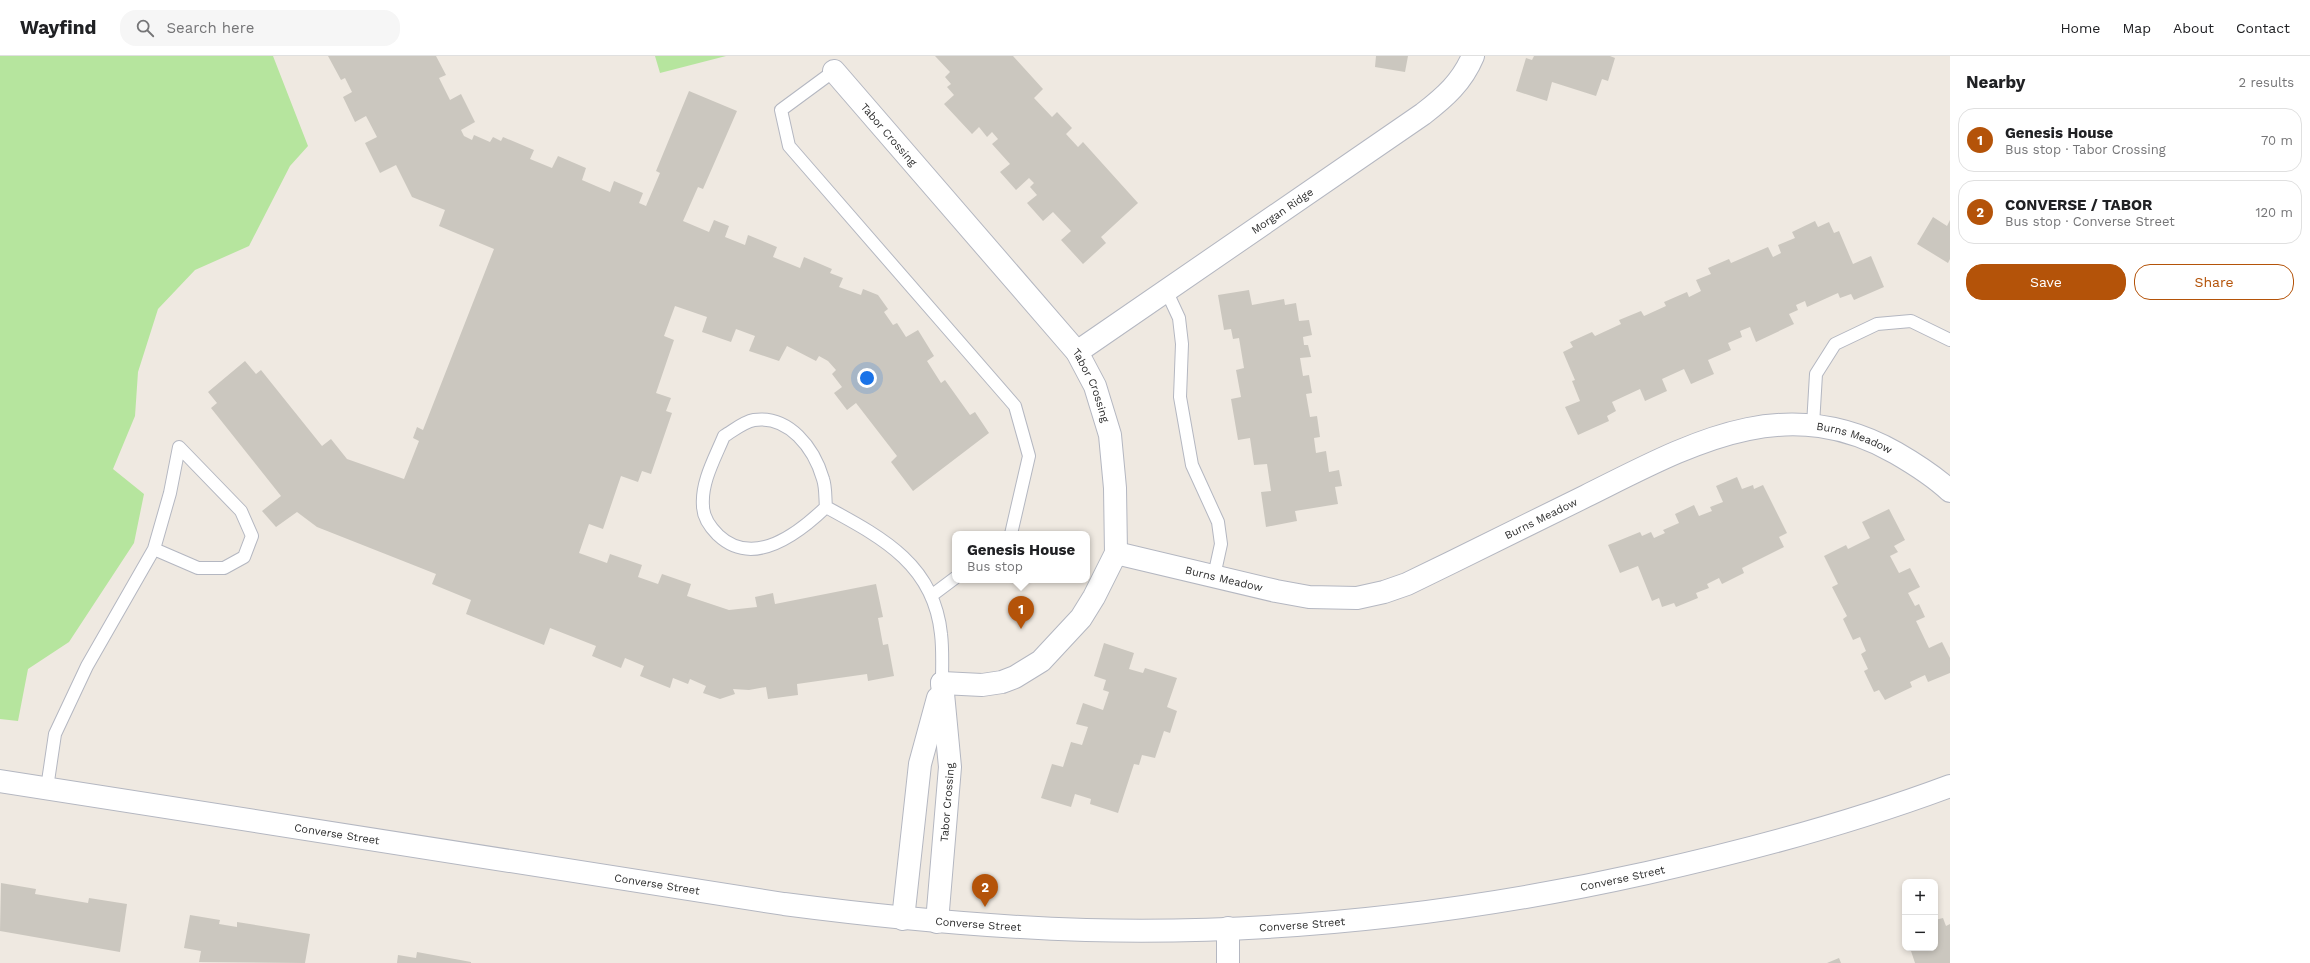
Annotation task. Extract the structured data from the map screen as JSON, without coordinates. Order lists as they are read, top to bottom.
{
  "streets": {
    "street": [
      "Tabor Crossing",
      "Morgan Ridge",
      "Burns Meadow",
      "Converse Street"
    ]
  },
  "crossings": [
    ["Tabor Crossing", "Morgan Ridge"],
    ["Tabor Crossing", "Burns Meadow"],
    ["Tabor Crossing", "Converse Street"]
  ],
  "page": {
    "header": "Wayfind",
    "search": "Search here",
    "nav": [
      "Home",
      "Map",
      "About",
      "Contact"
    ],
    "heading": ["Nearby", "2 results"],
    "list": [
      {
        "mark": "1",
        "name": "Genesis House",
        "note": "Bus stop · Tabor Crossing",
        "value": "70 m"
      },
      {
        "mark": "2",
        "name": "CONVERSE / TABOR",
        "note": "Bus stop · Converse Street",
        "value": "120 m"
      }
    ],
    "buttons": ["Save", "Share"],
    "popup": ["Genesis House", "Bus stop"],
    "pins": ["1", "2"],
    "map_buttons": ["+", "−"]
  }
}
